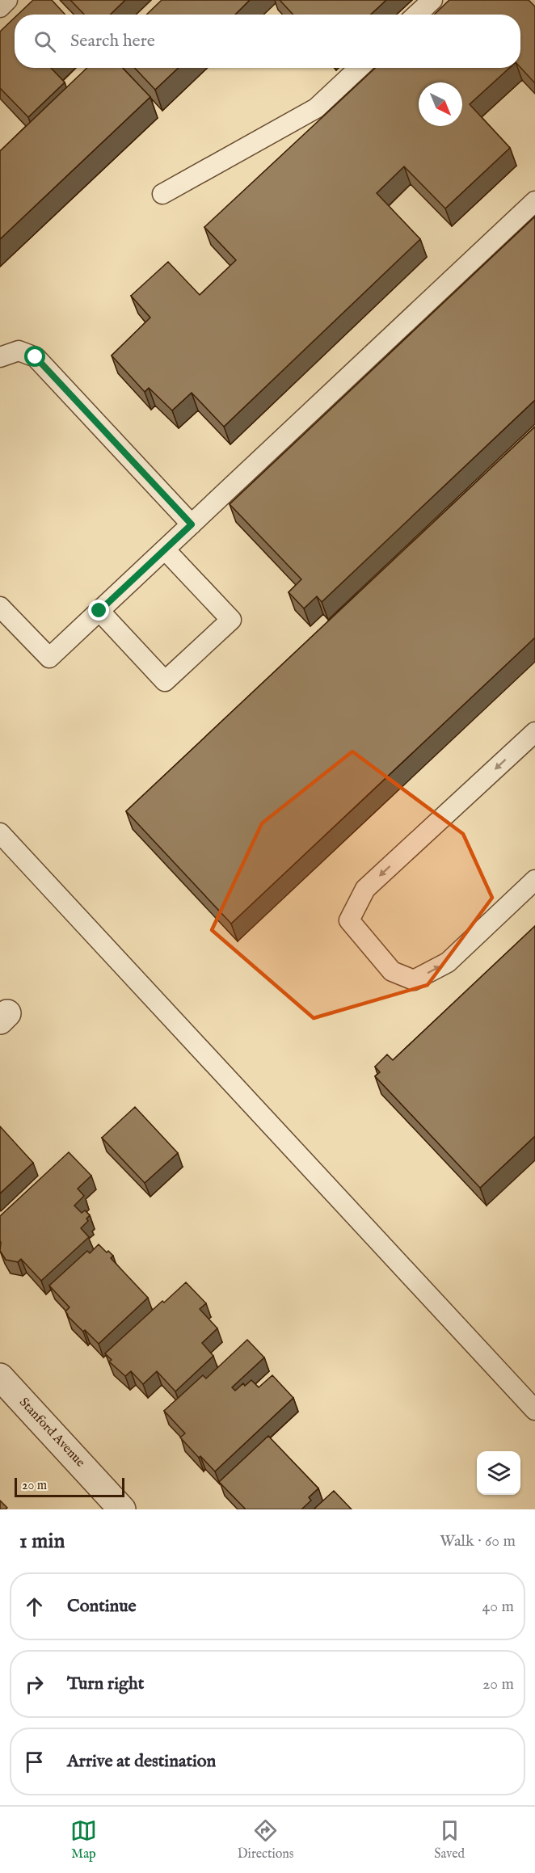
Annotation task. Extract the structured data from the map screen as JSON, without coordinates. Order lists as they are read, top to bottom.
{
  "streets": {
    "street": ["Stanford Avenue"]
  },
  "scale_bar": "20 m",
  "north": "bottom right",
  "page": {
    "search": "Search here",
    "scale": "20 m",
    "heading": ["1 min", "Walk · 60 m"],
    "list": [
      ["Continue", "40 m"],
      ["Turn right", "20 m"],
      "Arrive at destination"
    ],
    "nav": ["Map", "Directions", "Saved"]
  }
}
